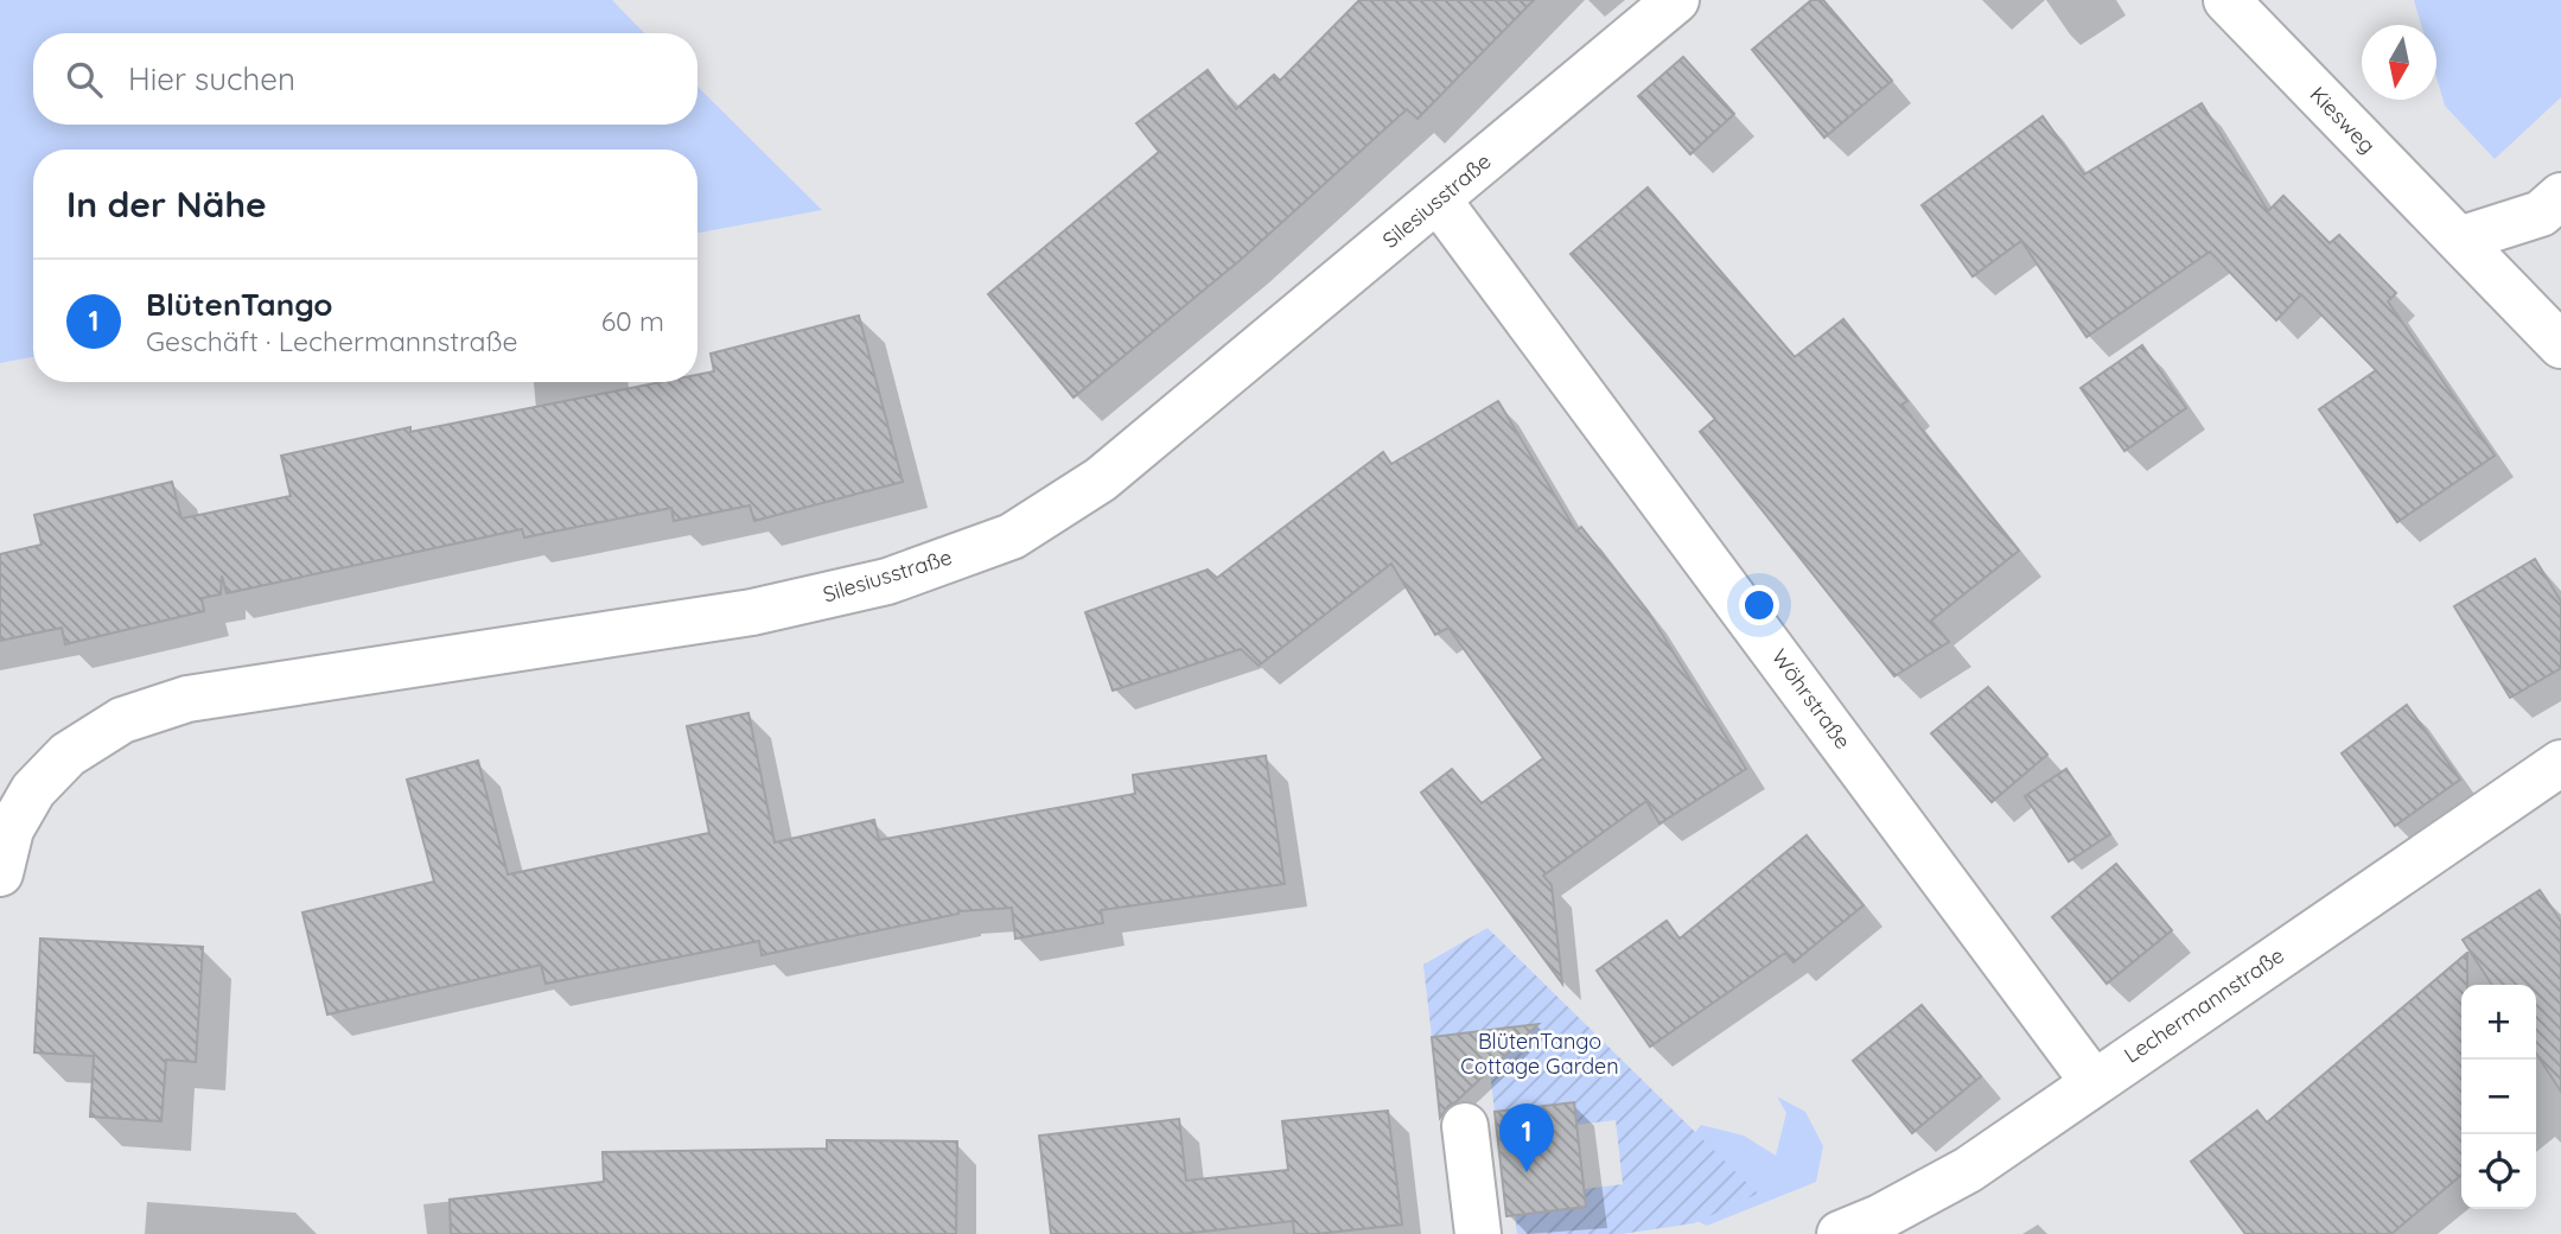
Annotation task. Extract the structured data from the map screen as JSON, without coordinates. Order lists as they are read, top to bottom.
{
  "streets": {
    "street": [
      "Kiesweg",
      "Silesiusstraße",
      "Wöhrstraße",
      "Lechermannstraße"
    ]
  },
  "crossings": [
    ["Silesiusstraße", "Wöhrstraße"],
    ["Wöhrstraße", "Lechermannstraße"]
  ],
  "parks": ["BlütenTango Cottage Garden"],
  "north": "bottom",
  "page": {
    "search": "Hier suchen",
    "heading": "In der Nähe",
    "list": [
      {
        "mark": "1",
        "name": "BlütenTango",
        "note": "Geschäft · Lechermannstraße",
        "value": "60 m"
      }
    ],
    "map_buttons": ["+", "−"],
    "pins": "1"
  }
}
